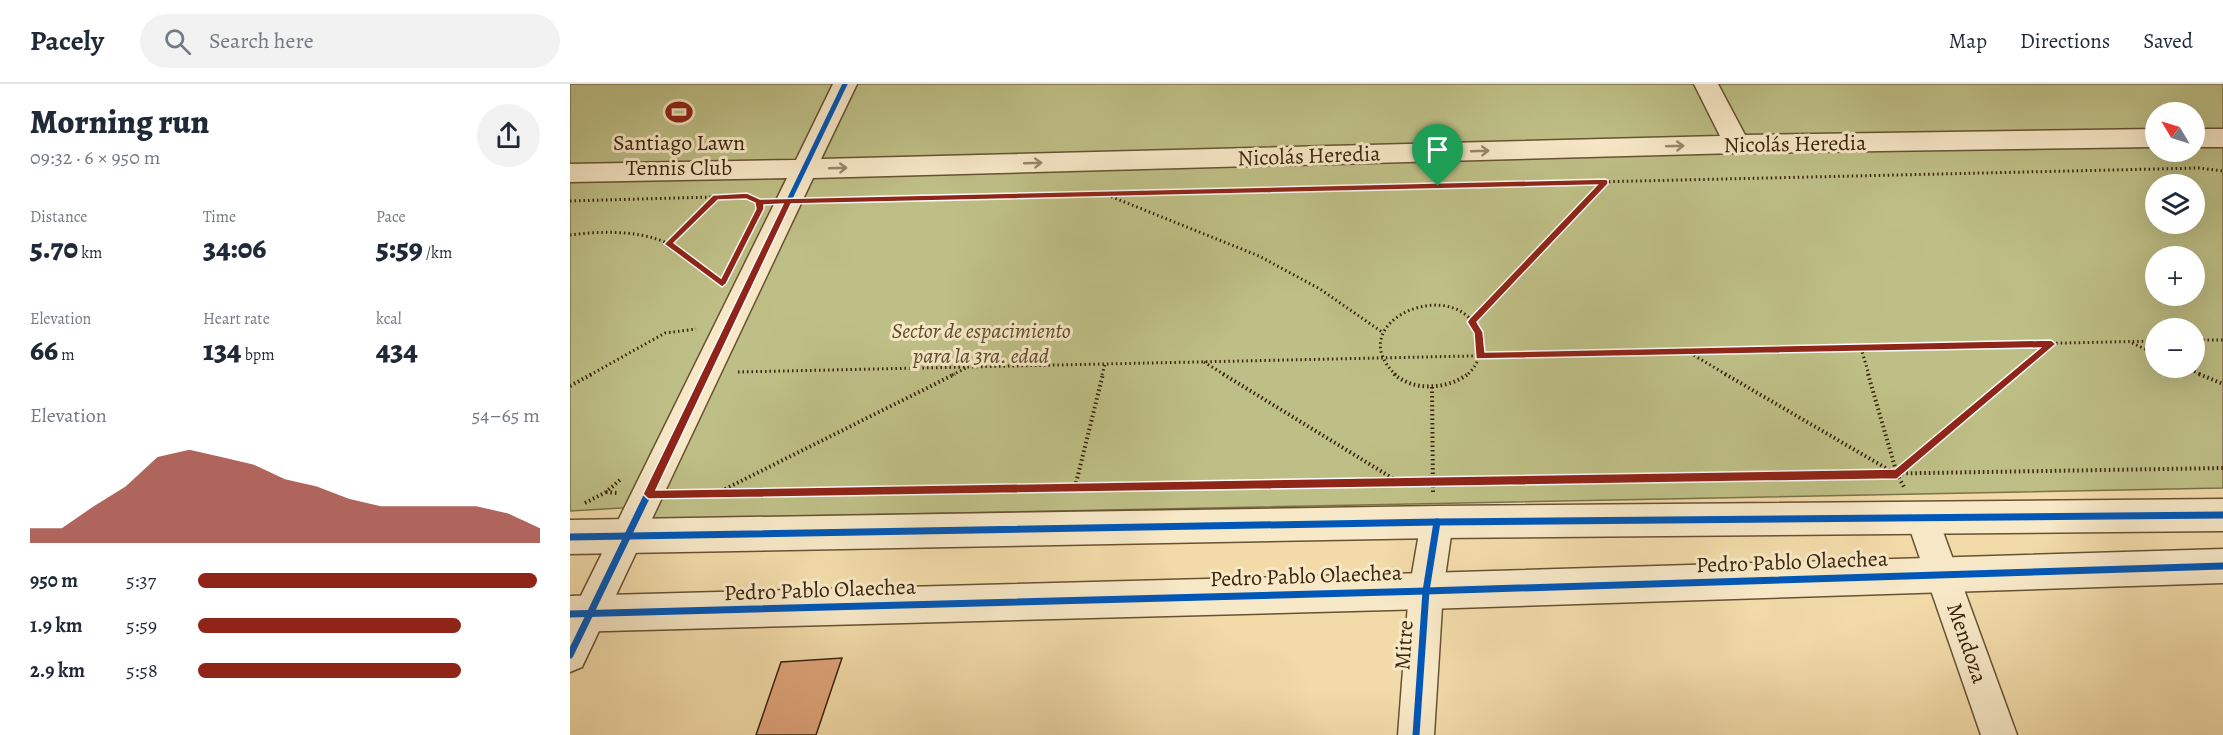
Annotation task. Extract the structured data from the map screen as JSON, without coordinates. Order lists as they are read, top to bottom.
{
  "streets": {
    "street": [
      "Nicolás Heredia",
      "Pedro Pablo Olaechea",
      "Mendoza",
      "Mitre"
    ]
  },
  "crossings": [
    ["Pedro Pablo Olaechea", "Mendoza"],
    ["Pedro Pablo Olaechea", "Mitre"]
  ],
  "one_way": ["Nicolás Heredia"],
  "parks": ["Sector de espacimiento para la 3ra. edad"],
  "places": {
    "sports": ["Santiago Lawn Tennis Club"]
  },
  "north": "top left",
  "page": {
    "header": "Pacely",
    "search": "Search here",
    "nav": ["Map", "Directions", "Saved"],
    "heading": ["Morning run", "09:32 · 6 × 950 m"],
    "map_buttons": ["+", "−"],
    "stats": [
      ["Distance", "5.70 km"],
      ["Time", "34:06"],
      ["Pace", "5:59 /km"],
      ["Elevation", "66 m"],
      ["Heart rate", "134 bpm"],
      ["kcal", "434"]
    ],
    "chart": ["Elevation", "54–65 m"],
    "list": [
      {
        "name": "950 m",
        "note": "5:37"
      },
      {
        "name": "1.9 km",
        "note": "5:59"
      },
      {
        "name": "2.9 km",
        "note": "5:58"
      }
    ]
  }
}
